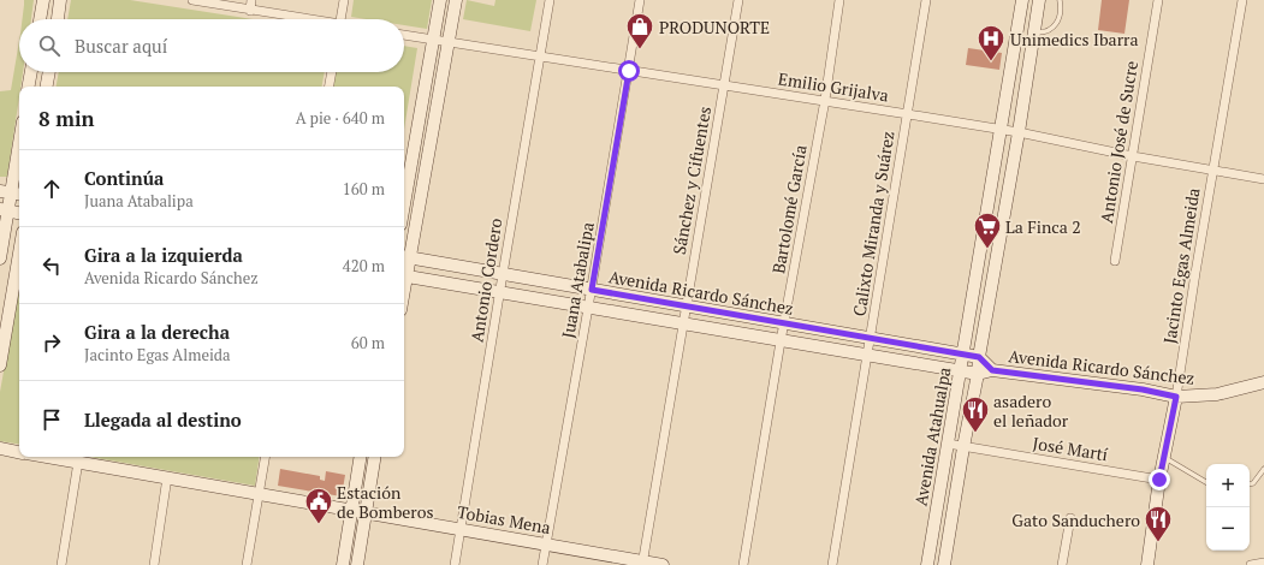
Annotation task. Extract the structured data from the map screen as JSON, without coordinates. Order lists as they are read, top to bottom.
{
  "streets": {
    "main road": [
      "Jacinto Egas Almeida",
      "Avenida Ricardo Sánchez",
      "Avenida Atahualpa",
      "Tobias Mena"
    ],
    "street": [
      "Emilio Grijalva",
      "Antonio José de Sucre",
      "Sánchez y Cifuentes",
      "Bartolomé García",
      "Calixto Miranda y Suárez",
      "Antonio Cordero",
      "Juana Atabalipa",
      "José Martí"
    ]
  },
  "crossings": [
    ["Emilio Grijalva", "Antonio José de Sucre"],
    ["Emilio Grijalva", "Sánchez y Cifuentes"],
    ["Emilio Grijalva", "Bartolomé García"],
    ["Emilio Grijalva", "Calixto Miranda y Suárez"],
    ["Emilio Grijalva", "Jacinto Egas Almeida"],
    ["Emilio Grijalva", "Antonio Cordero"],
    ["Emilio Grijalva", "Juana Atabalipa"],
    ["Emilio Grijalva", "Avenida Atahualpa"],
    ["Sánchez y Cifuentes", "Avenida Ricardo Sánchez"],
    ["Sánchez y Cifuentes", "Tobias Mena"],
    ["Bartolomé García", "Avenida Ricardo Sánchez"],
    ["Calixto Miranda y Suárez", "Avenida Ricardo Sánchez"],
    ["Jacinto Egas Almeida", "Avenida Ricardo Sánchez"],
    ["Jacinto Egas Almeida", "José Martí"],
    ["Antonio Cordero", "Avenida Ricardo Sánchez"],
    ["Antonio Cordero", "Tobias Mena"],
    ["Juana Atabalipa", "Avenida Ricardo Sánchez"],
    ["Juana Atabalipa", "Tobias Mena"],
    ["Avenida Ricardo Sánchez", "Avenida Atahualpa"],
    ["Avenida Atahualpa", "José Martí"]
  ],
  "places": {
    "shop": ["PRODUNORTE"],
    "hospital": ["Unimedics Ibarra"],
    "supermarket": ["La Finca 2"],
    "restaurant": ["asadero el leñador", "Gato Sanduchero"],
    "public building": ["Estación de Bomberos"]
  },
  "page": {
    "search": "Buscar aquí",
    "heading": ["8 min", "A pie · 640 m"],
    "list": [
      ["Continúa", "Juana Atabalipa", "160 m"],
      ["Gira a la izquierda", "Avenida Ricardo Sánchez", "420 m"],
      ["Gira a la derecha", "Jacinto Egas Almeida", "60 m"],
      "Llegada al destino"
    ],
    "map_buttons": ["+", "−"]
  }
}
